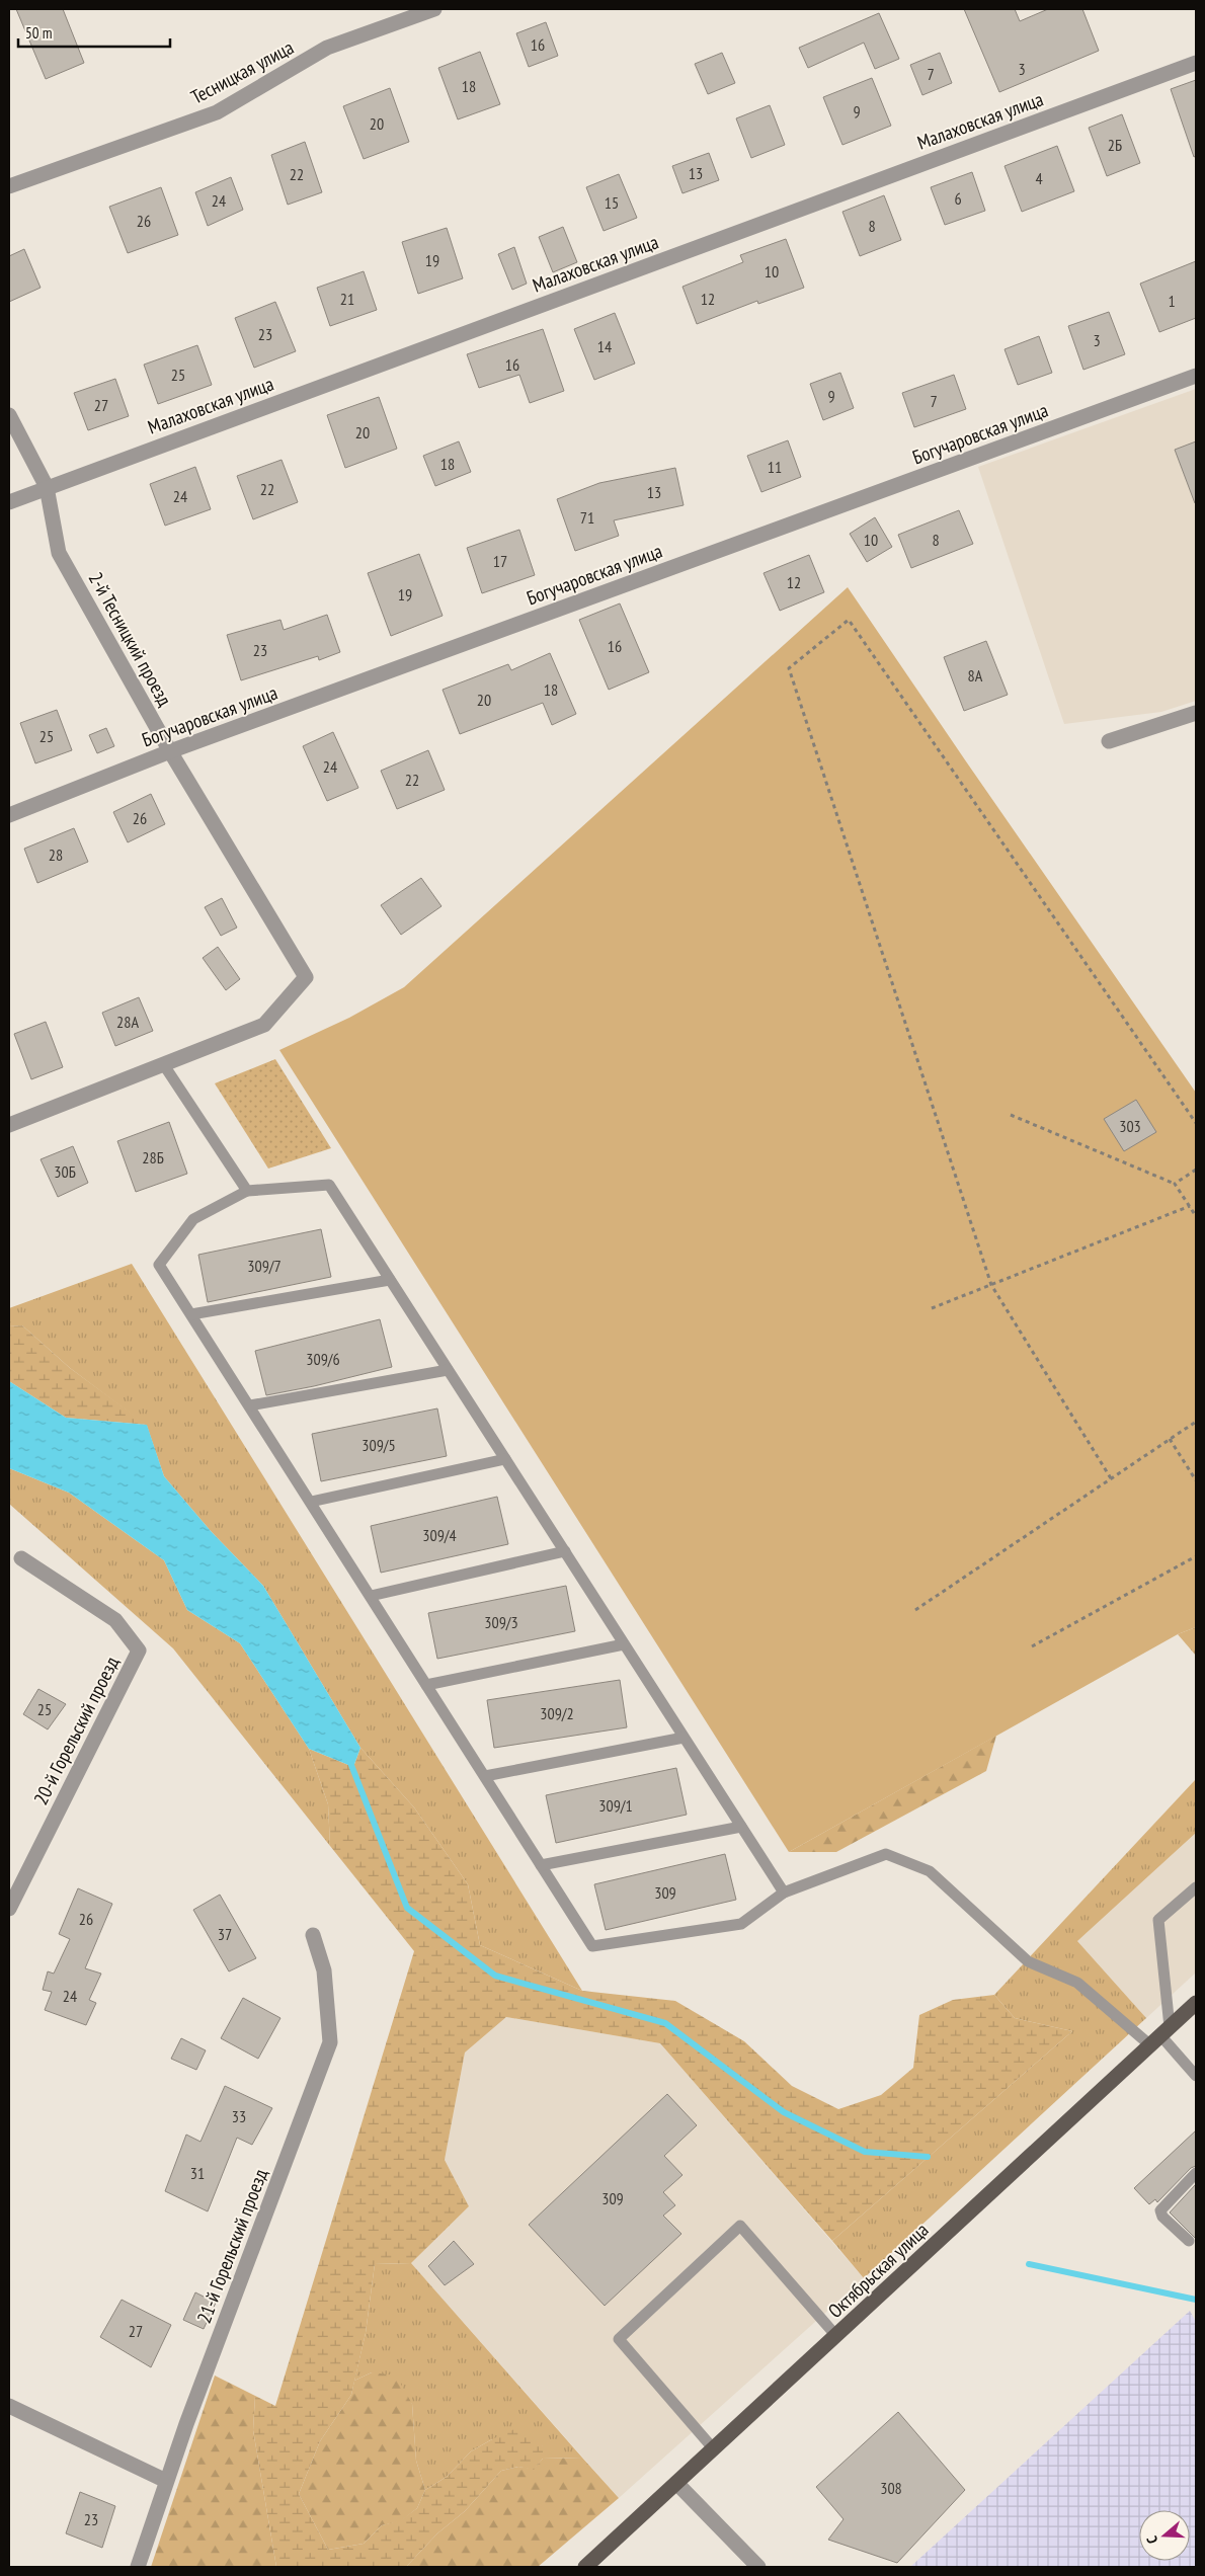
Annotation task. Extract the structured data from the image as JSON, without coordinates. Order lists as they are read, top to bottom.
{
  "streets": {
    "main road": ["Октябрьская улица"],
    "street": [
      "Тесницкая улица",
      "Малаховская улица",
      "Богучаровская улица",
      "2-й Тесницкий проезд",
      "20-й Горельский проезд",
      "21-й Горельский проезд"
    ]
  },
  "crossings": [
    ["Малаховская улица", "2-й Тесницкий проезд"],
    ["Богучаровская улица", "2-й Тесницкий проезд"]
  ],
  "house_numbers": [
    "16",
    "3",
    "7",
    "18",
    "9",
    "20",
    "2Б",
    "13",
    "22",
    "4",
    "6",
    "24",
    "15",
    "26",
    "8",
    "19",
    "10",
    "21",
    "12",
    "1",
    "23",
    "3",
    "14",
    "16",
    "25",
    "9",
    "7",
    "27",
    "20",
    "18",
    "11",
    "22",
    "13",
    "24",
    "71",
    "10",
    "8",
    "17",
    "12",
    "19",
    "16",
    "23",
    "8А",
    "18",
    "20",
    "25",
    "24",
    "22",
    "26",
    "28",
    "28А",
    "303",
    "28Б",
    "30Б",
    "309/7",
    "309/6",
    "309/5",
    "309/4",
    "309/3",
    "25",
    "309/2",
    "309/1",
    "309",
    "26",
    "37",
    "24",
    "33",
    "31",
    "309",
    "27",
    "308",
    "23"
  ],
  "scale_bar": "50 m",
  "north": "left"
}
